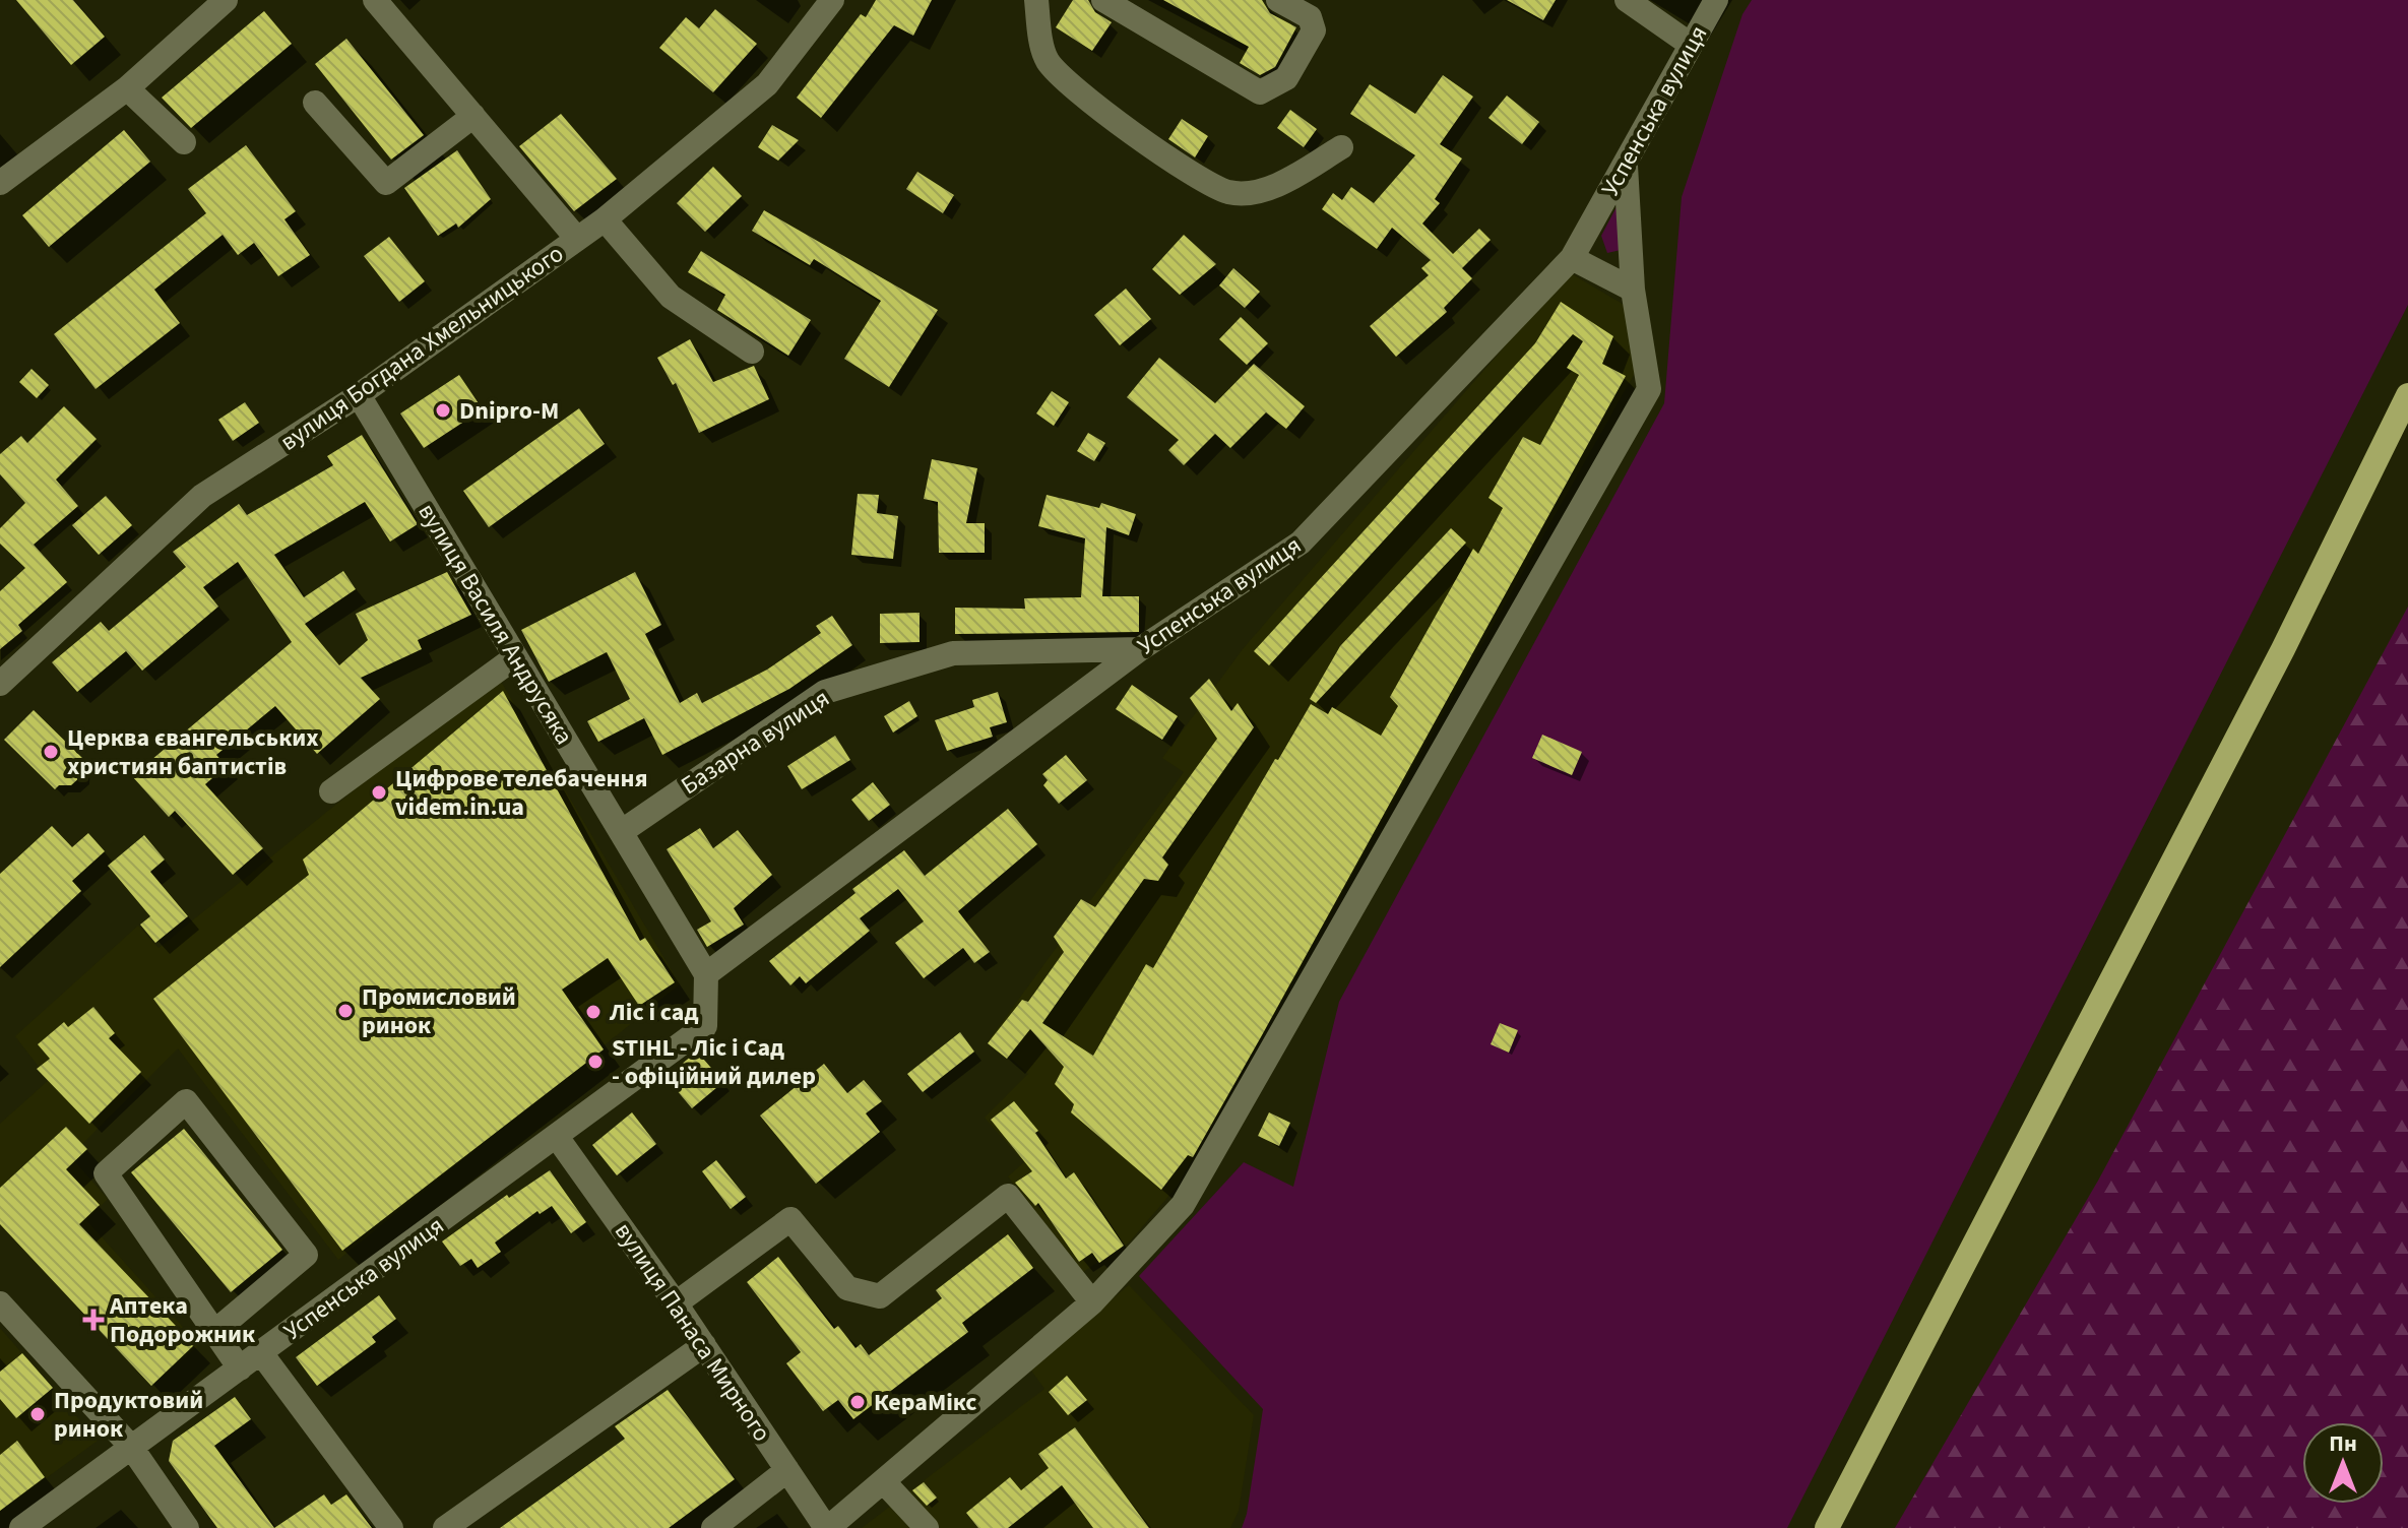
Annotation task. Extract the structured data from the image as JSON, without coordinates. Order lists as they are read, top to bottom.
{
  "streets": {
    "street": [
      "Успенська вулиця",
      "вулиця Богдана Хмельницького",
      "вулиця Василя Андрусяка",
      "Базарна вулиця",
      "вулиця Панаса Мирного"
    ]
  },
  "crossings": [
    ["Успенська вулиця", "вулиця Василя Андрусяка"],
    ["Успенська вулиця", "Базарна вулиця"],
    ["Успенська вулиця", "вулиця Панаса Мирного"],
    ["вулиця Богдана Хмельницького", "вулиця Василя Андрусяка"],
    ["вулиця Василя Андрусяка", "Базарна вулиця"]
  ],
  "places": {
    "other": [
      "Dnipro-M",
      "Церква євангельських християн баптистів",
      "Цифрове телебачення videm.in.ua",
      "Промисловий ринок",
      "Ліс і сад",
      "STIHL - Ліс і Сад - офіційний дилер",
      "КераМікс",
      "Продуктовий ринок"
    ],
    "health": ["Аптека Подорожник"]
  },
  "north": "top"
}
